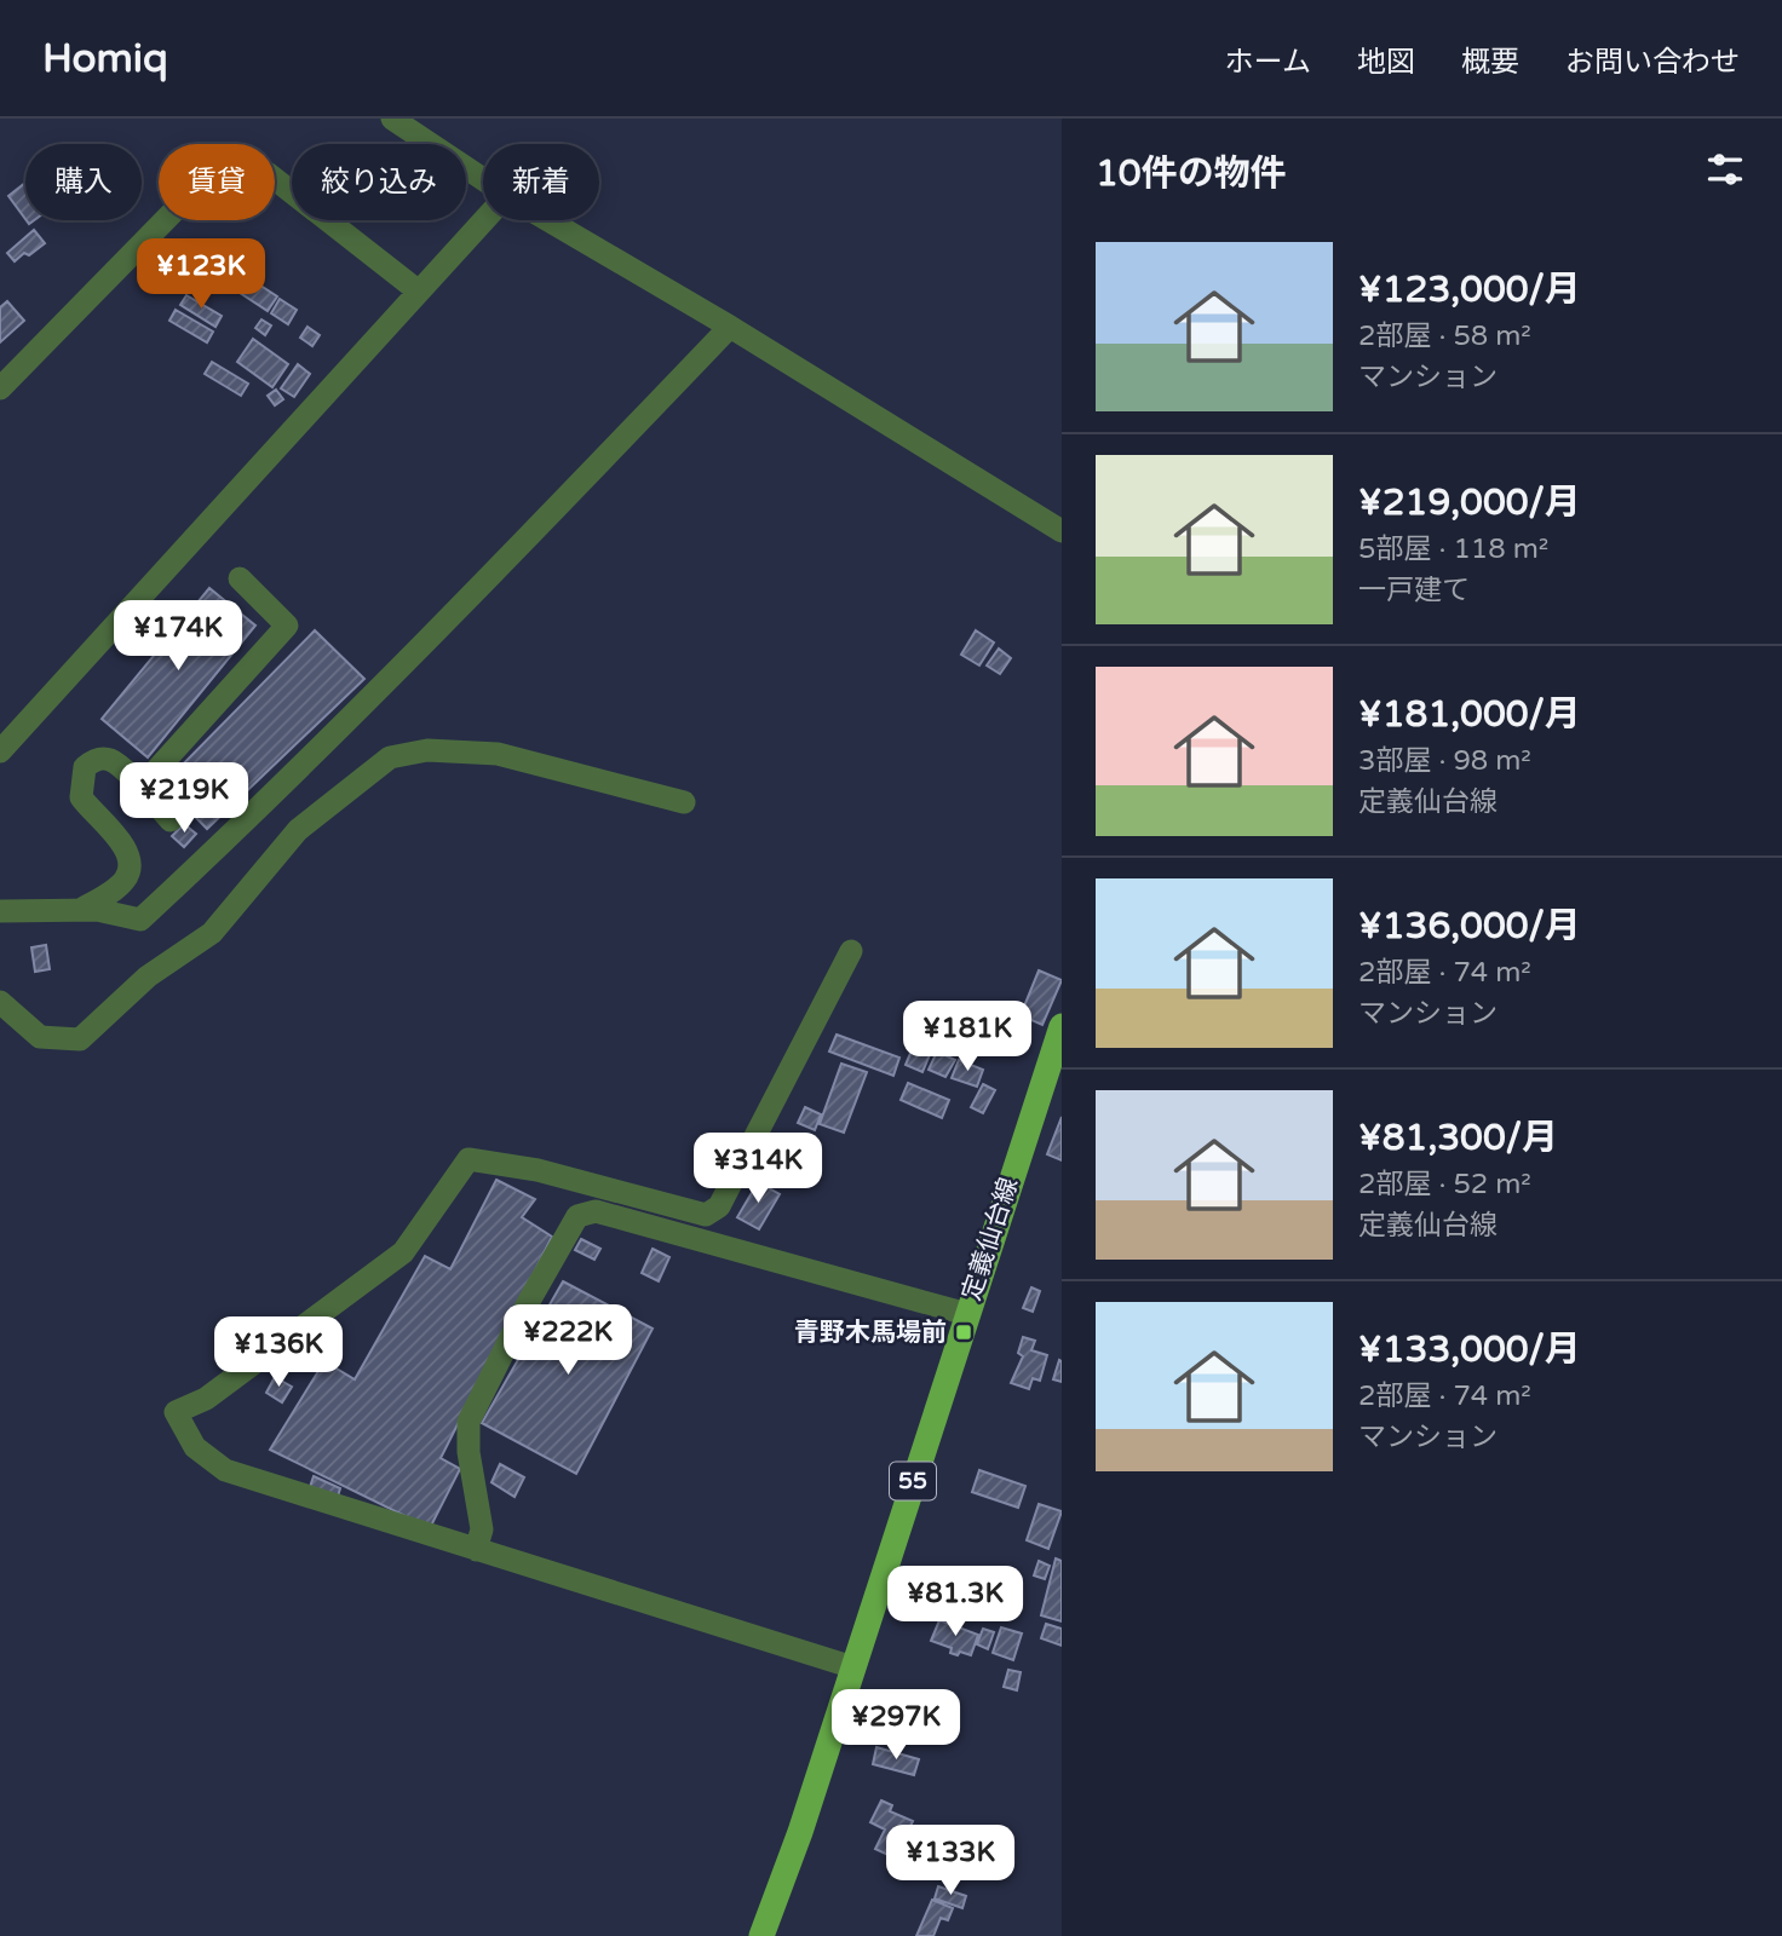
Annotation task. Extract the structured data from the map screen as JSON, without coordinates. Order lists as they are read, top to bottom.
{
  "streets": {
    "main road": ["定義仙台線", "55"]
  },
  "places": {
    "transit": ["青野木馬場前"]
  },
  "page": {
    "header": "Homiq",
    "nav": [
      "ホーム",
      "地図",
      "概要",
      "お問い合わせ"
    ],
    "heading": "10件の物件",
    "chip": [
      "購入",
      "賃貸",
      "絞り込み",
      "新着"
    ],
    "list": [
      {
        "name": "¥123,000/月",
        "note": "2部屋 · 58 m² · マンション"
      },
      {
        "name": "¥219,000/月",
        "note": "5部屋 · 118 m² · 一戸建て"
      },
      {
        "name": "¥181,000/月",
        "note": "3部屋 · 98 m² · 定義仙台線"
      },
      {
        "name": "¥136,000/月",
        "note": "2部屋 · 74 m² · マンション"
      },
      {
        "name": "¥81,300/月",
        "note": "2部屋 · 52 m² · 定義仙台線"
      },
      {
        "name": "¥133,000/月",
        "note": "2部屋 · 74 m² · マンション"
      }
    ],
    "price": [
      "¥123K",
      "¥174K",
      "¥219K",
      "¥181K",
      "¥314K",
      "¥222K",
      "¥136K",
      "¥81.3K",
      "¥297K",
      "¥133K"
    ]
  }
}
